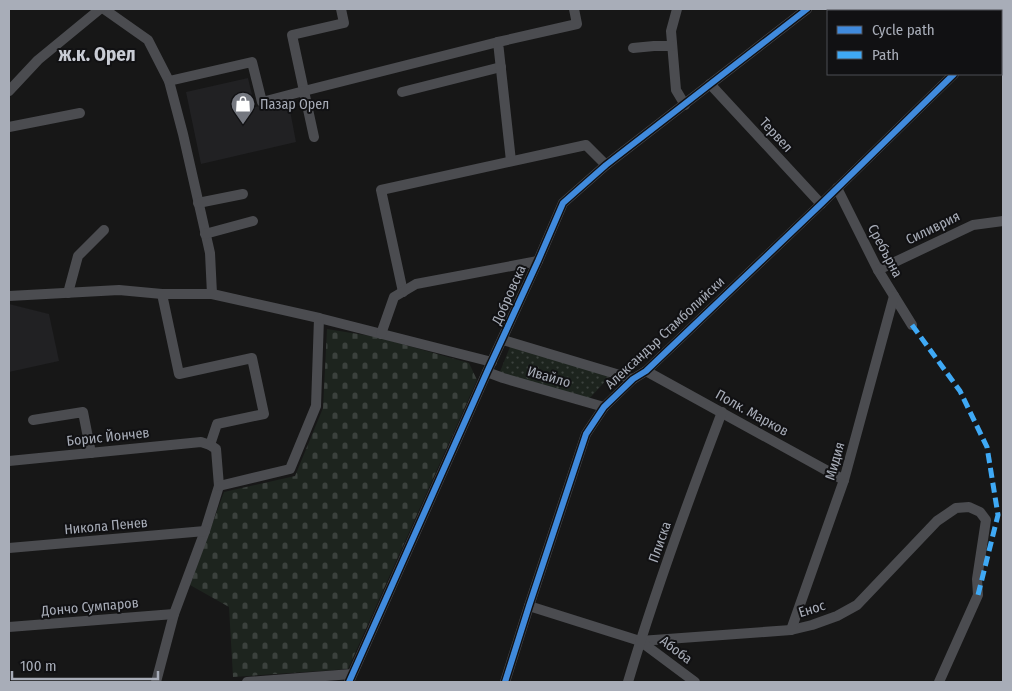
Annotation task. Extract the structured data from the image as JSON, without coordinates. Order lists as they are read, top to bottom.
{
  "streets": {
    "street": [
      "Тервел",
      "Силиврия",
      "Сребърна",
      "Добровска",
      "Александър Стамболийски",
      "Ивайло",
      "Полк. Марков",
      "Борис Йончев",
      "Мидия",
      "Никола Пенев",
      "Плиска",
      "Дончо Сумпаров",
      "Енос",
      "Абоба"
    ]
  },
  "crossings": [
    ["Тервел", "Добровска"],
    ["Тервел", "Александър Стамболийски"],
    ["Силиврия", "Сребърна"],
    ["Сребърна", "Александър Стамболийски"],
    ["Сребърна", "Мидия"],
    ["Добровска", "Ивайло"],
    ["Александър Стамболийски", "Ивайло"],
    ["Александър Стамболийски", "Полк. Марков"],
    ["Александър Стамболийски", "Енос"],
    ["Полк. Марков", "Мидия"],
    ["Полк. Марков", "Плиска"],
    ["Мидия", "Енос"],
    ["Плиска", "Енос"],
    ["Плиска", "Абоба"],
    ["Енос", "Абоба"]
  ],
  "districts": ["ж.к. Орел"],
  "places": {
    "shop": ["Пазар Орел"]
  },
  "legend": ["Cycle path", "Path"],
  "scale_bar": "100 m"
}
